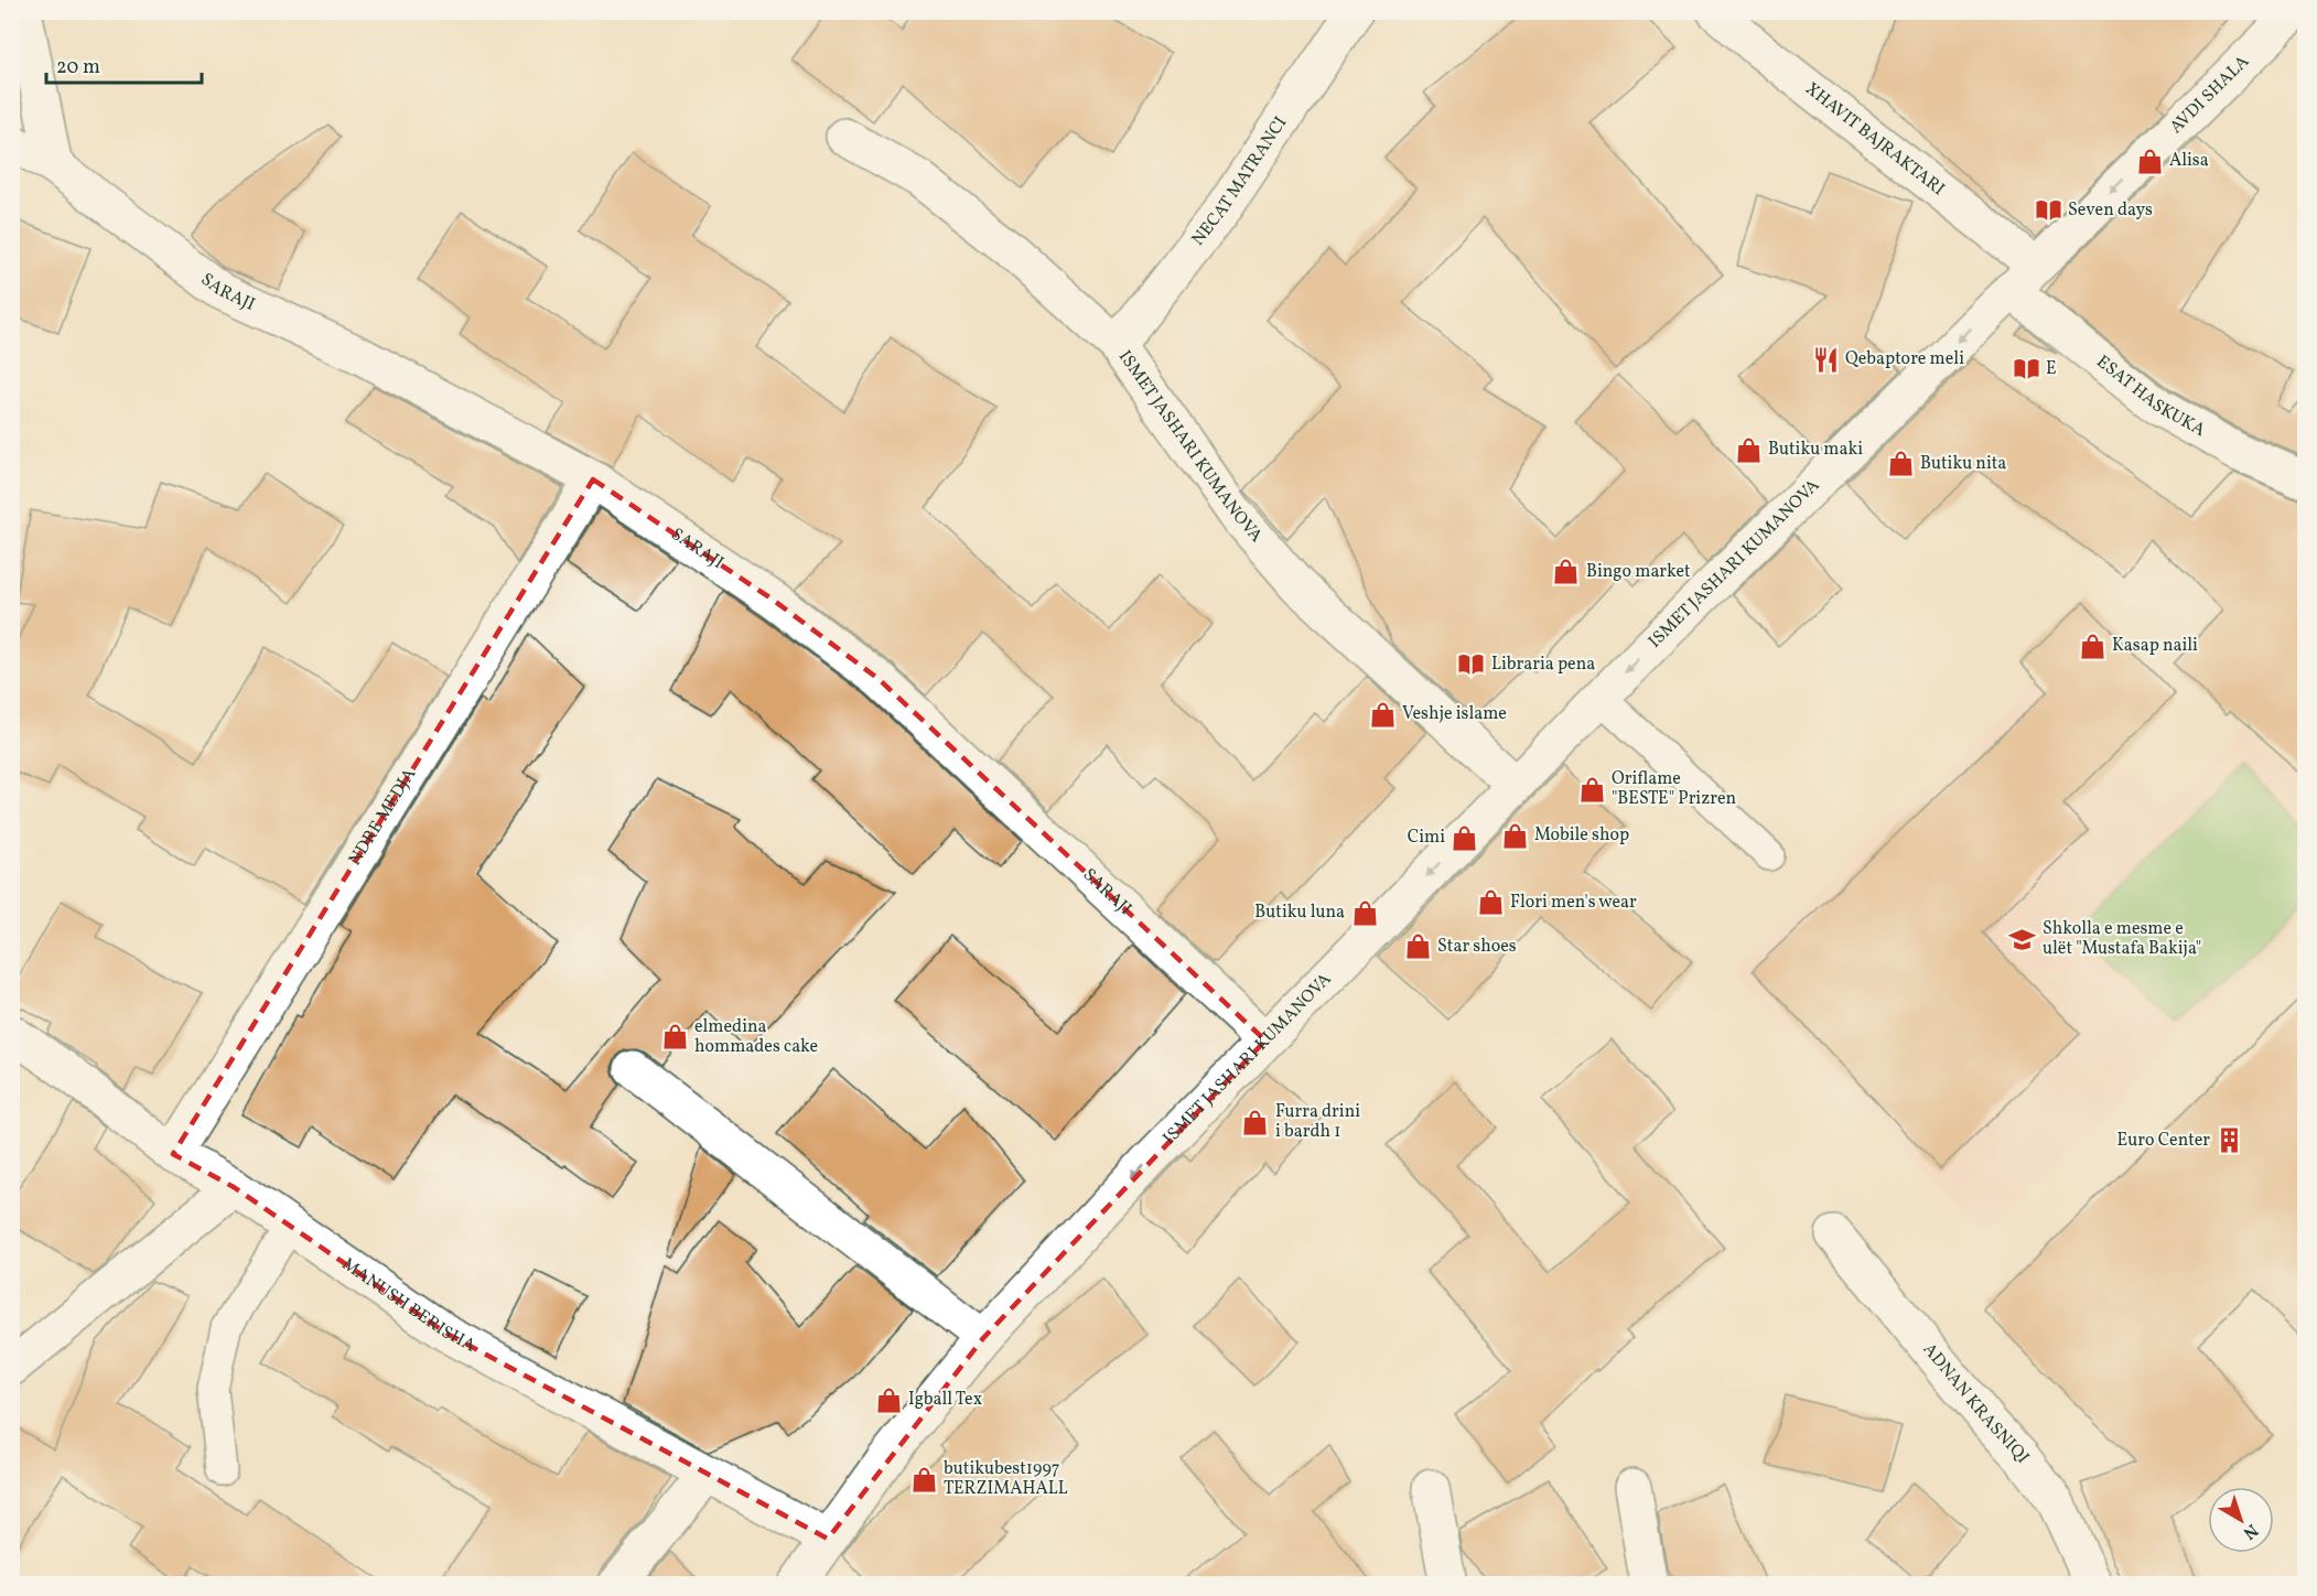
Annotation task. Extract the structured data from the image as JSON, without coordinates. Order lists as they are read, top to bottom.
{
  "streets": {
    "street": [
      "AVDI SHALA",
      "XHAVIT BAJRAKTARI",
      "NECAT MATRANCI",
      "SARAJI",
      "ESAT HASKUKA",
      "ISMET JASHARI KUMANOVA",
      "NDRE MEDJA",
      "MANUSH BERISHA",
      "ADNAN KRASNIQI"
    ]
  },
  "crossings": [
    ["AVDI SHALA", "XHAVIT BAJRAKTARI"],
    ["AVDI SHALA", "ESAT HASKUKA"],
    ["AVDI SHALA", "ISMET JASHARI KUMANOVA"],
    ["XHAVIT BAJRAKTARI", "ESAT HASKUKA"],
    ["XHAVIT BAJRAKTARI", "ISMET JASHARI KUMANOVA"],
    ["NECAT MATRANCI", "ISMET JASHARI KUMANOVA"],
    ["SARAJI", "ISMET JASHARI KUMANOVA"],
    ["SARAJI", "NDRE MEDJA"],
    ["ESAT HASKUKA", "ISMET JASHARI KUMANOVA"],
    ["ISMET JASHARI KUMANOVA", "MANUSH BERISHA"],
    ["NDRE MEDJA", "MANUSH BERISHA"]
  ],
  "one_way": ["AVDI SHALA", "ISMET JASHARI KUMANOVA"],
  "places": {
    "shop": [
      "Alisa",
      "Butiku maki",
      "Butiku nita",
      "Bingo market",
      "Kasap naili",
      "Veshje islame",
      "Oriflame \"BESTE\" Prizren",
      "Mobile shop",
      "Cimi",
      "Flori men's wear",
      "Butiku luna",
      "Star shoes",
      "elmedina hommades cake",
      "Furra drini i bardh 1",
      "Igball Tex",
      "butikubest1997 TERZIMAHALL"
    ],
    "library": ["Seven days", "E", "Libraria pena"],
    "restaurant": ["Qebaptore meli"],
    "school or university": ["Shkolla e mesme e ulët \"Mustafa Bakija\""],
    "building": ["Euro Center"]
  },
  "scale_bar": "20 m",
  "north": "bottom right"
}
